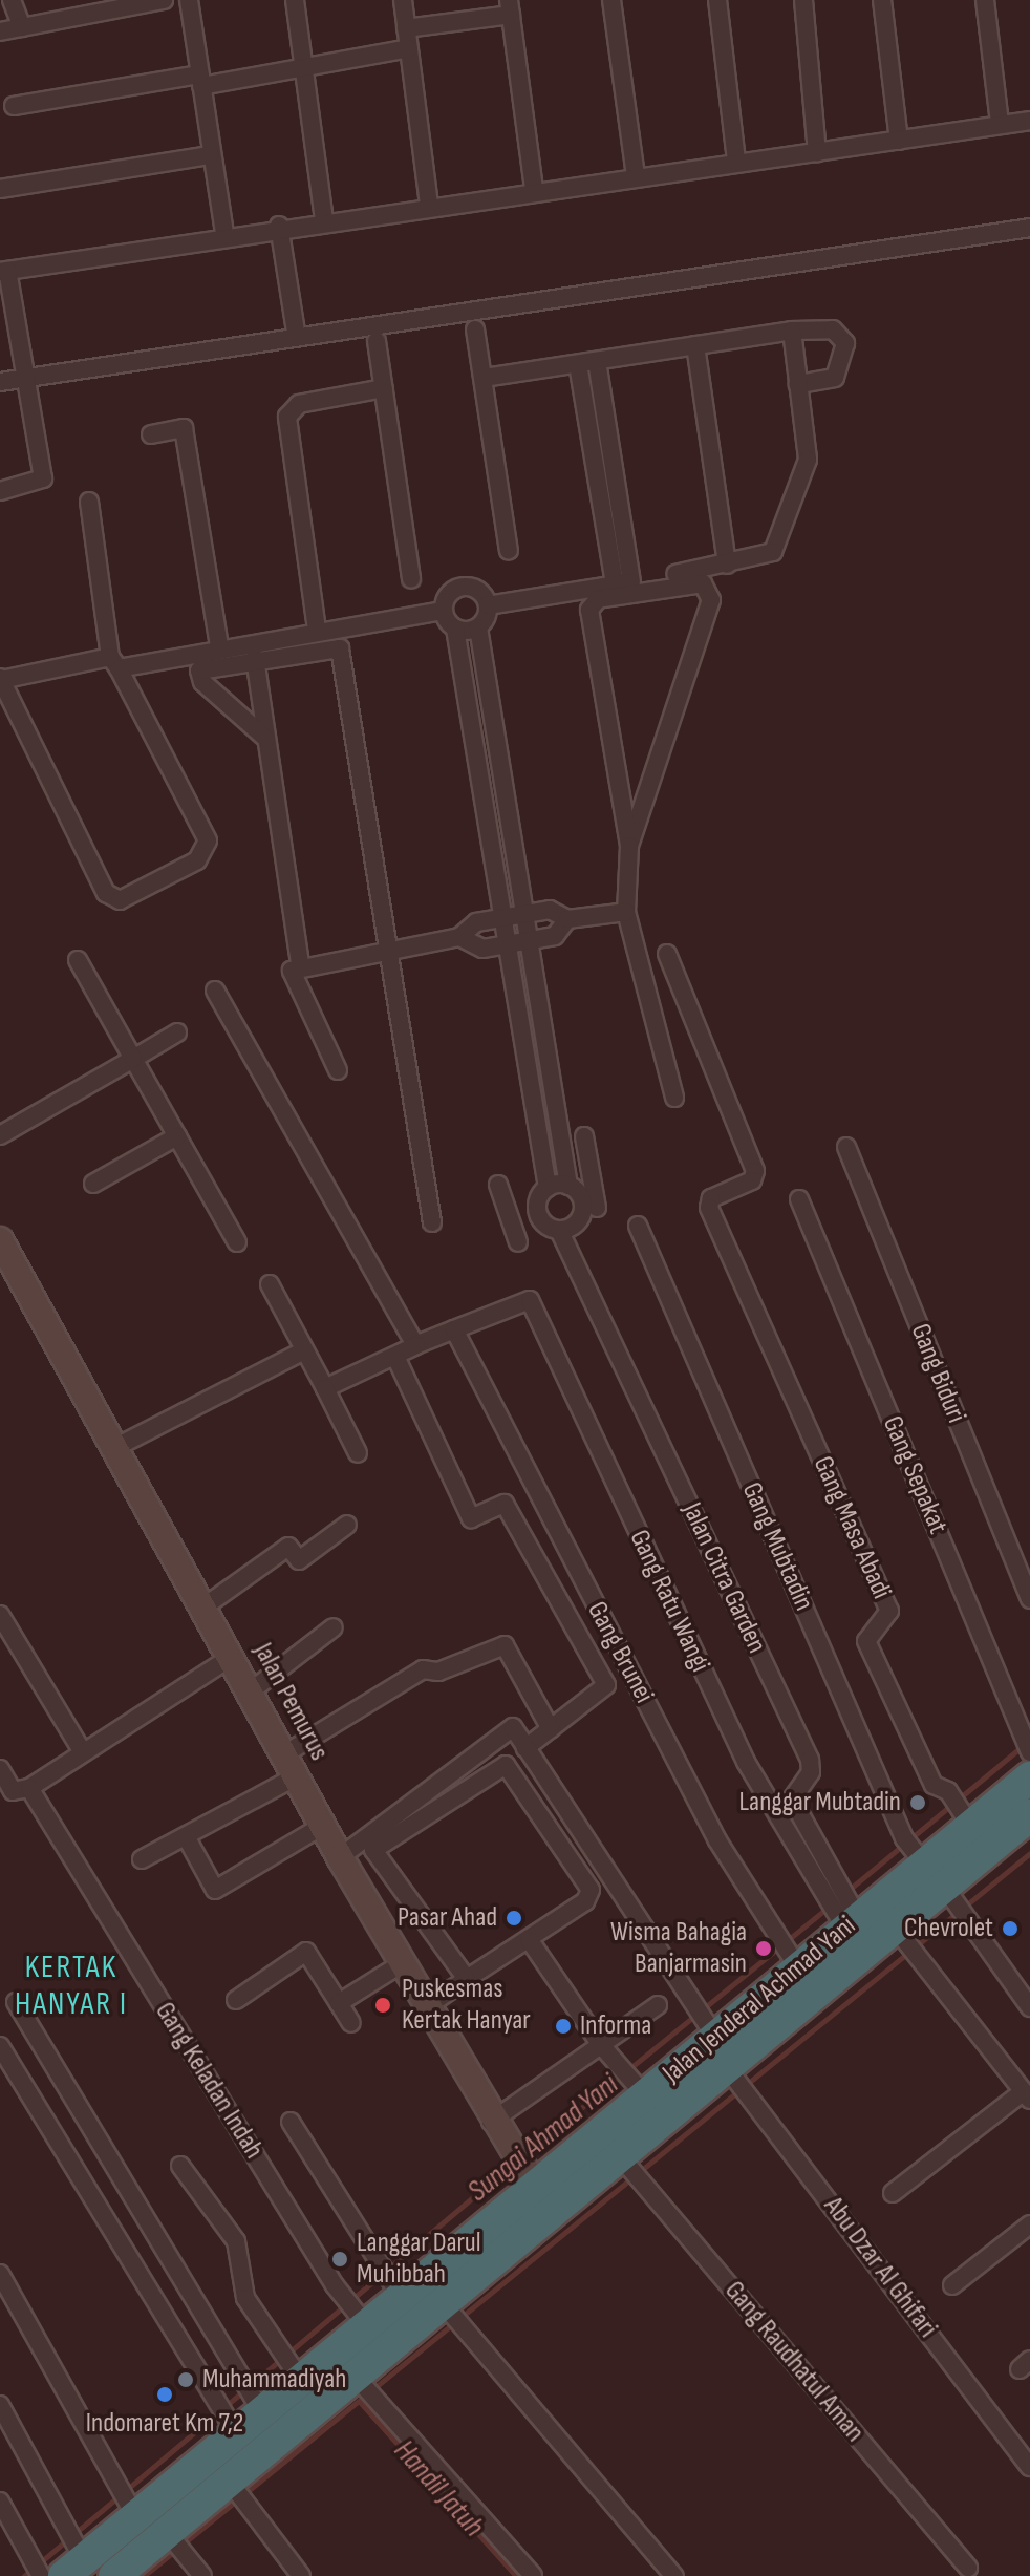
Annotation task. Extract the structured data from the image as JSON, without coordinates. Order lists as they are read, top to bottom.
{
  "streets": {
    "highway": ["Jalan Jenderal Achmad Yani"],
    "street": [
      "Gang Biduri",
      "Gang Sepakat",
      "Gang Masa Abadi",
      "Gang Mubtadin",
      "Jalan Citra Garden",
      "Gang Ratu Wangi",
      "Gang Brunei",
      "Jalan Pemurus",
      "Gang Keladan Indah",
      "Abu Dzar Al Ghifari",
      "Gang Raudhatul Aman"
    ]
  },
  "crossings": [
    ["Gang Sepakat", "Jalan Jenderal Achmad Yani"],
    ["Gang Masa Abadi", "Jalan Jenderal Achmad Yani"],
    ["Gang Mubtadin", "Jalan Jenderal Achmad Yani"],
    ["Jalan Citra Garden", "Gang Ratu Wangi"],
    ["Jalan Citra Garden", "Jalan Jenderal Achmad Yani"],
    ["Gang Ratu Wangi", "Gang Brunei"],
    ["Gang Ratu Wangi", "Jalan Jenderal Achmad Yani"],
    ["Gang Brunei", "Jalan Jenderal Achmad Yani"],
    ["Jalan Pemurus", "Jalan Jenderal Achmad Yani"],
    ["Jalan Jenderal Achmad Yani", "Gang Keladan Indah"],
    ["Jalan Jenderal Achmad Yani", "Abu Dzar Al Ghifari"],
    ["Jalan Jenderal Achmad Yani", "Gang Raudhatul Aman"]
  ],
  "districts": ["KERTAK HANYAR I"],
  "water": ["Sungai Ahmad Yani", "Handil Jatuh"],
  "places": [
    "Langgar Mubtadin",
    "Pasar Ahad",
    "Chevrolet",
    "Wisma Bahagia Banjarmasin",
    "Puskesmas Kertak Hanyar",
    "Informa",
    "Langgar Darul Muhibbah",
    "Muhammadiyah",
    "Indomaret Km 7,2"
  ]
}
